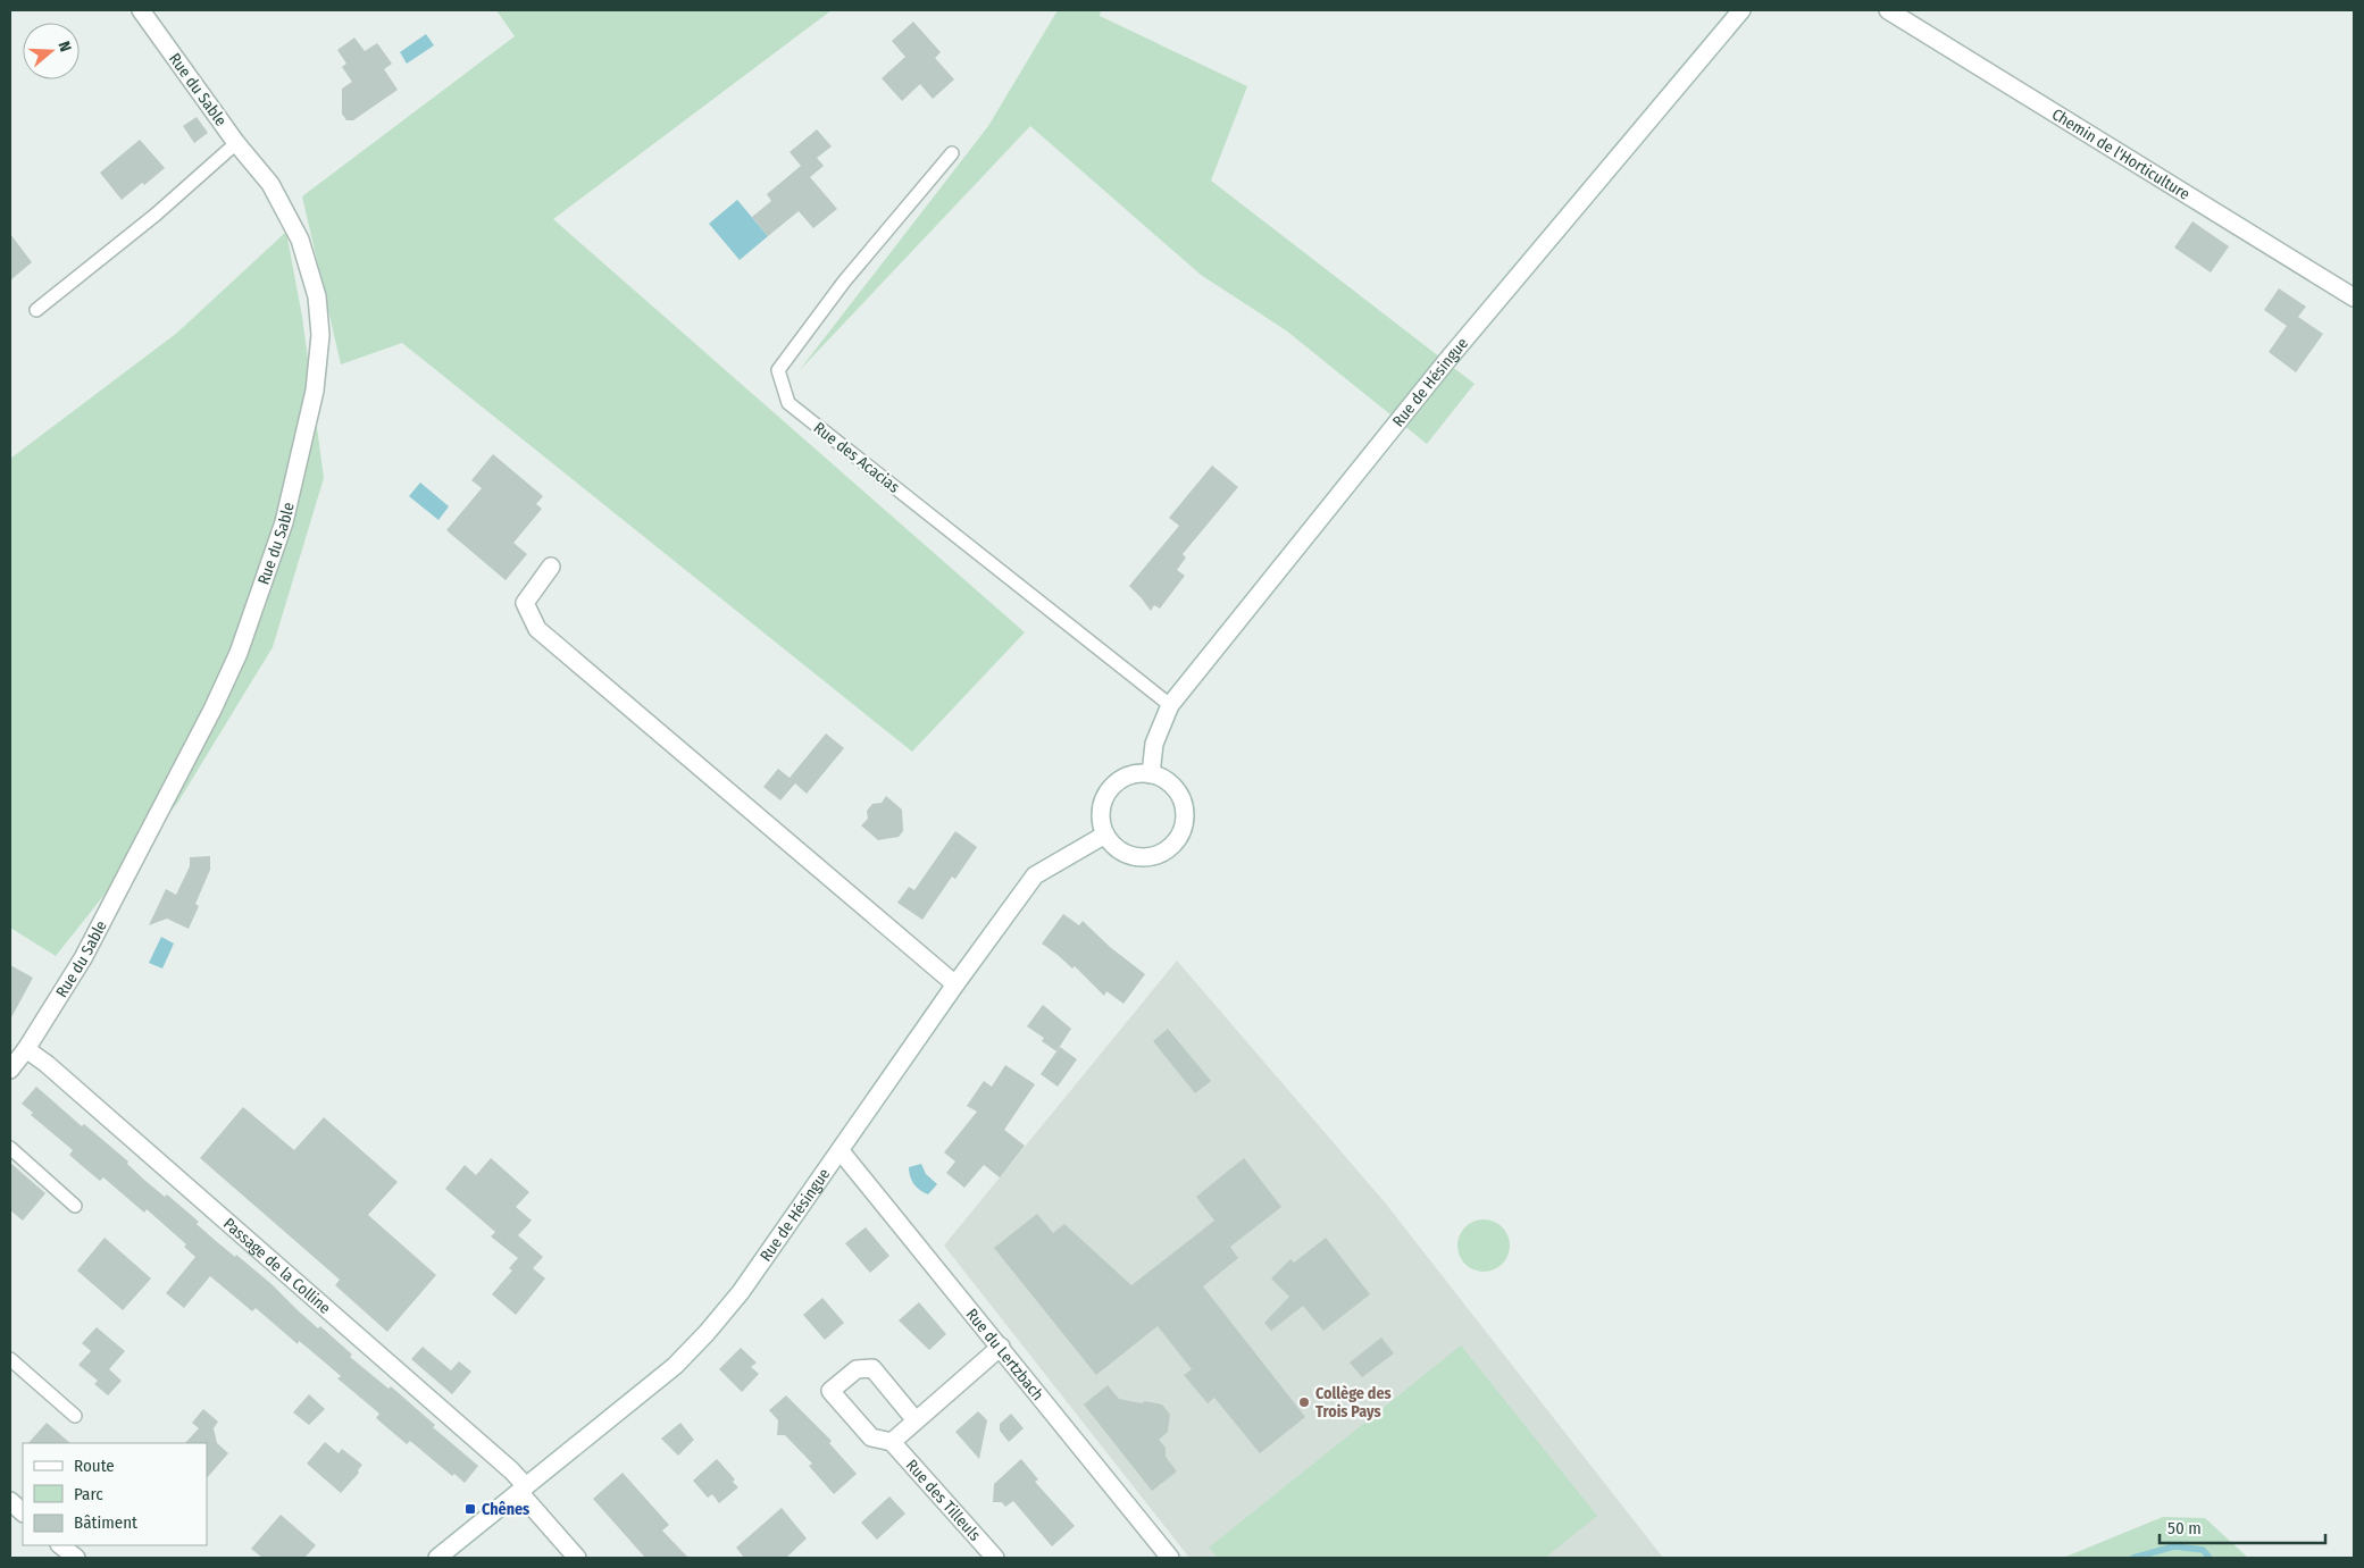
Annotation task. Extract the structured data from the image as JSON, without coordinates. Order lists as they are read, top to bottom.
{
  "streets": {
    "street": [
      "Rue du Sable",
      "Chemin de l'Horticulture",
      "Rue de Hésingue",
      "Passage de la Colline",
      "Rue du Lertzbach",
      "Rue des Tilleuls"
    ],
    "lane": ["Rue des Acacias"]
  },
  "crossings": [
    ["Rue du Sable", "Passage de la Colline"],
    ["Rue de Hésingue", "Rue des Acacias"],
    ["Rue de Hésingue", "Passage de la Colline"],
    ["Rue de Hésingue", "Rue du Lertzbach"]
  ],
  "places": {
    "other": ["Collège des Trois Pays"],
    "transit": ["Chênes"]
  },
  "legend": ["Route", "Parc", "Bâtiment"],
  "scale_bar": "50 m",
  "north": "right"
}
